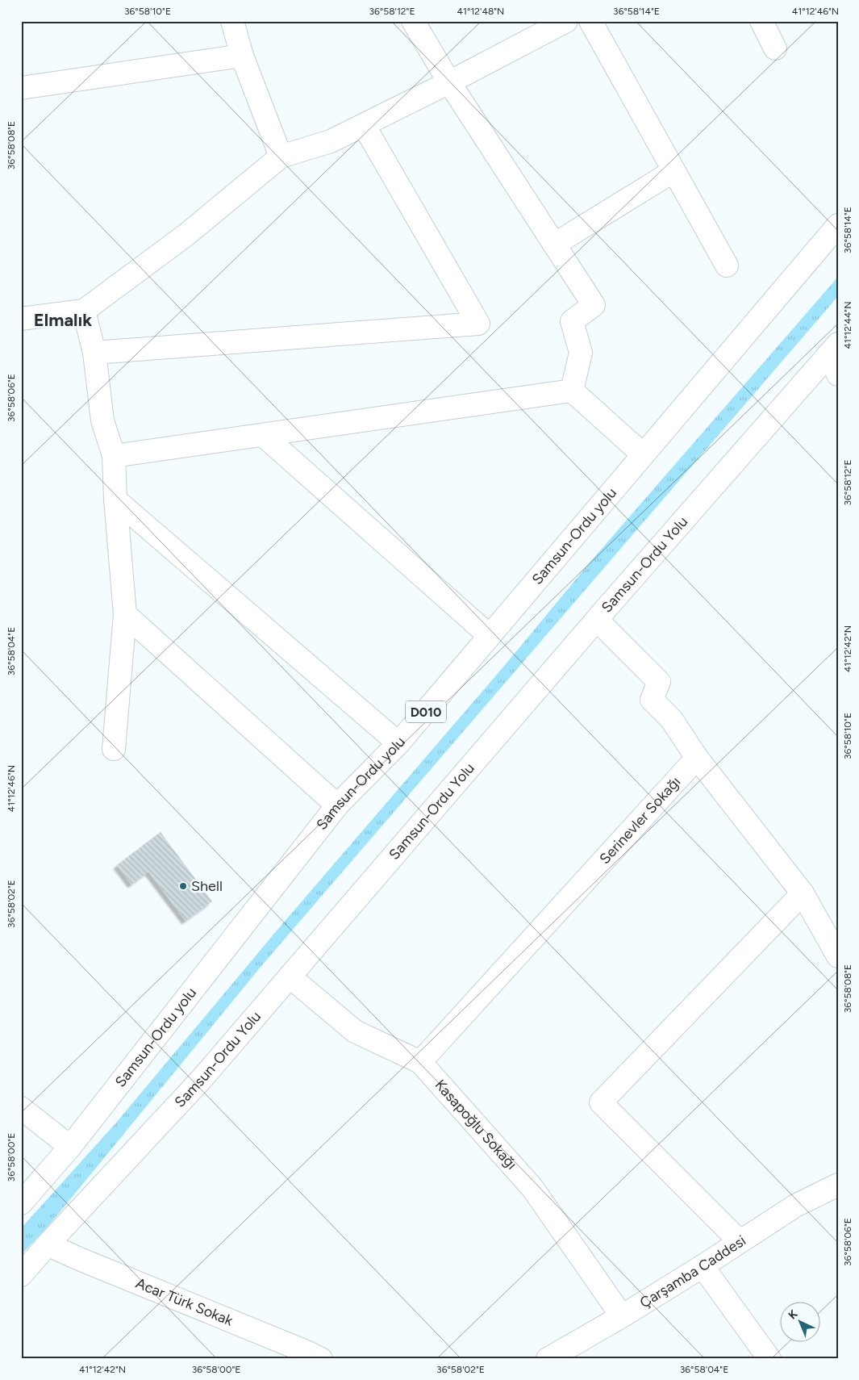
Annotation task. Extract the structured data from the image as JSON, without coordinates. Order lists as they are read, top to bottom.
{
  "streets": {
    "main road": [
      "Samsun-Ordu yolu",
      "Samsun-Ordu Yolu",
      "D010",
      "Serinevler Sokağı",
      "Kasapoğlu Sokağı",
      "Çarşamba Caddesi",
      "Acar Türk Sokak"
    ]
  },
  "crossings": [
    ["Samsun-Ordu Yolu", "Kasapoğlu Sokağı"],
    ["Samsun-Ordu Yolu", "Acar Türk Sokak"],
    ["Serinevler Sokağı", "Kasapoğlu Sokağı"],
    ["Kasapoğlu Sokağı", "Çarşamba Caddesi"]
  ],
  "districts": ["Elmalık"],
  "places": ["Shell"],
  "north": "top left",
  "coordinates": [
    "36°58'10\"E",
    "36°58'12\"E",
    "41°12'48\"N",
    "36°58'14\"E",
    "41°12'46\"N",
    "36°58'08\"E",
    "41°12'44\"N",
    "36°58'06\"E",
    "41°12'42\"N",
    "36°58'04\"E",
    "36°58'02\"E",
    "36°58'00\"E"
  ]
}
